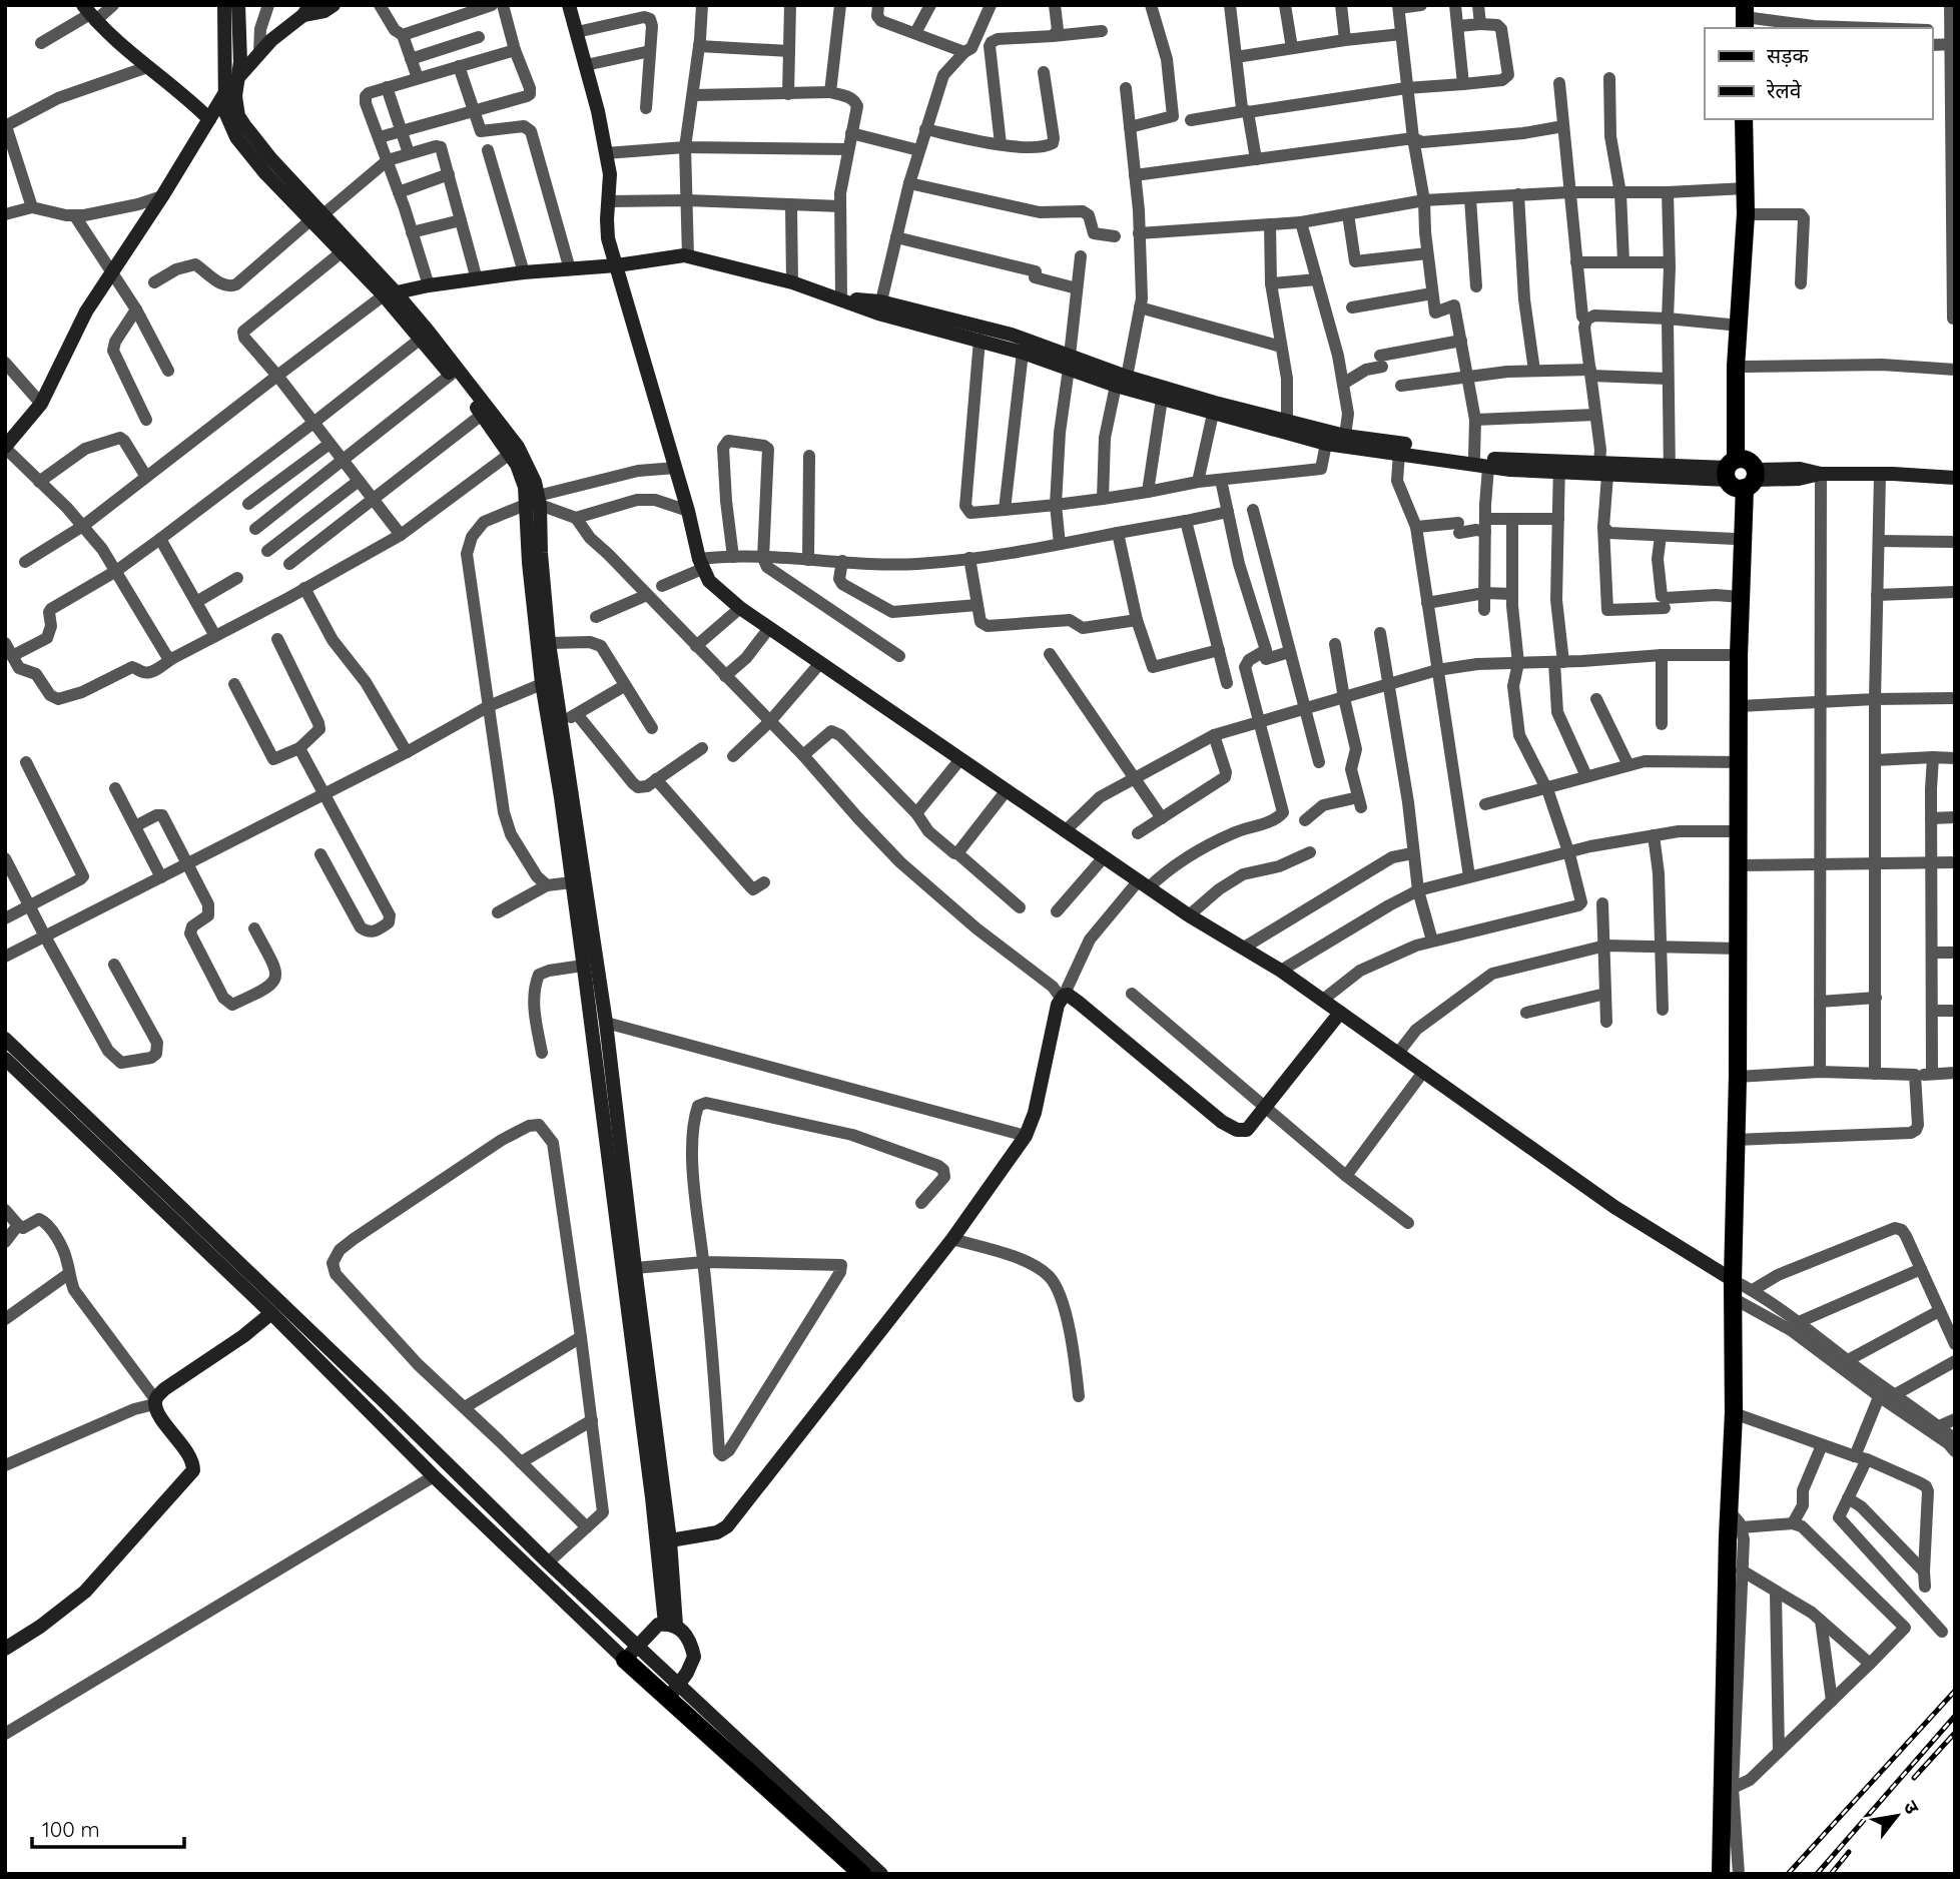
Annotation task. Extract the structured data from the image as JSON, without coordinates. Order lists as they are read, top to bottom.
{
  "legend": ["सड़क", "रेलवे"],
  "scale_bar": "100 m",
  "north": "top right"
}
